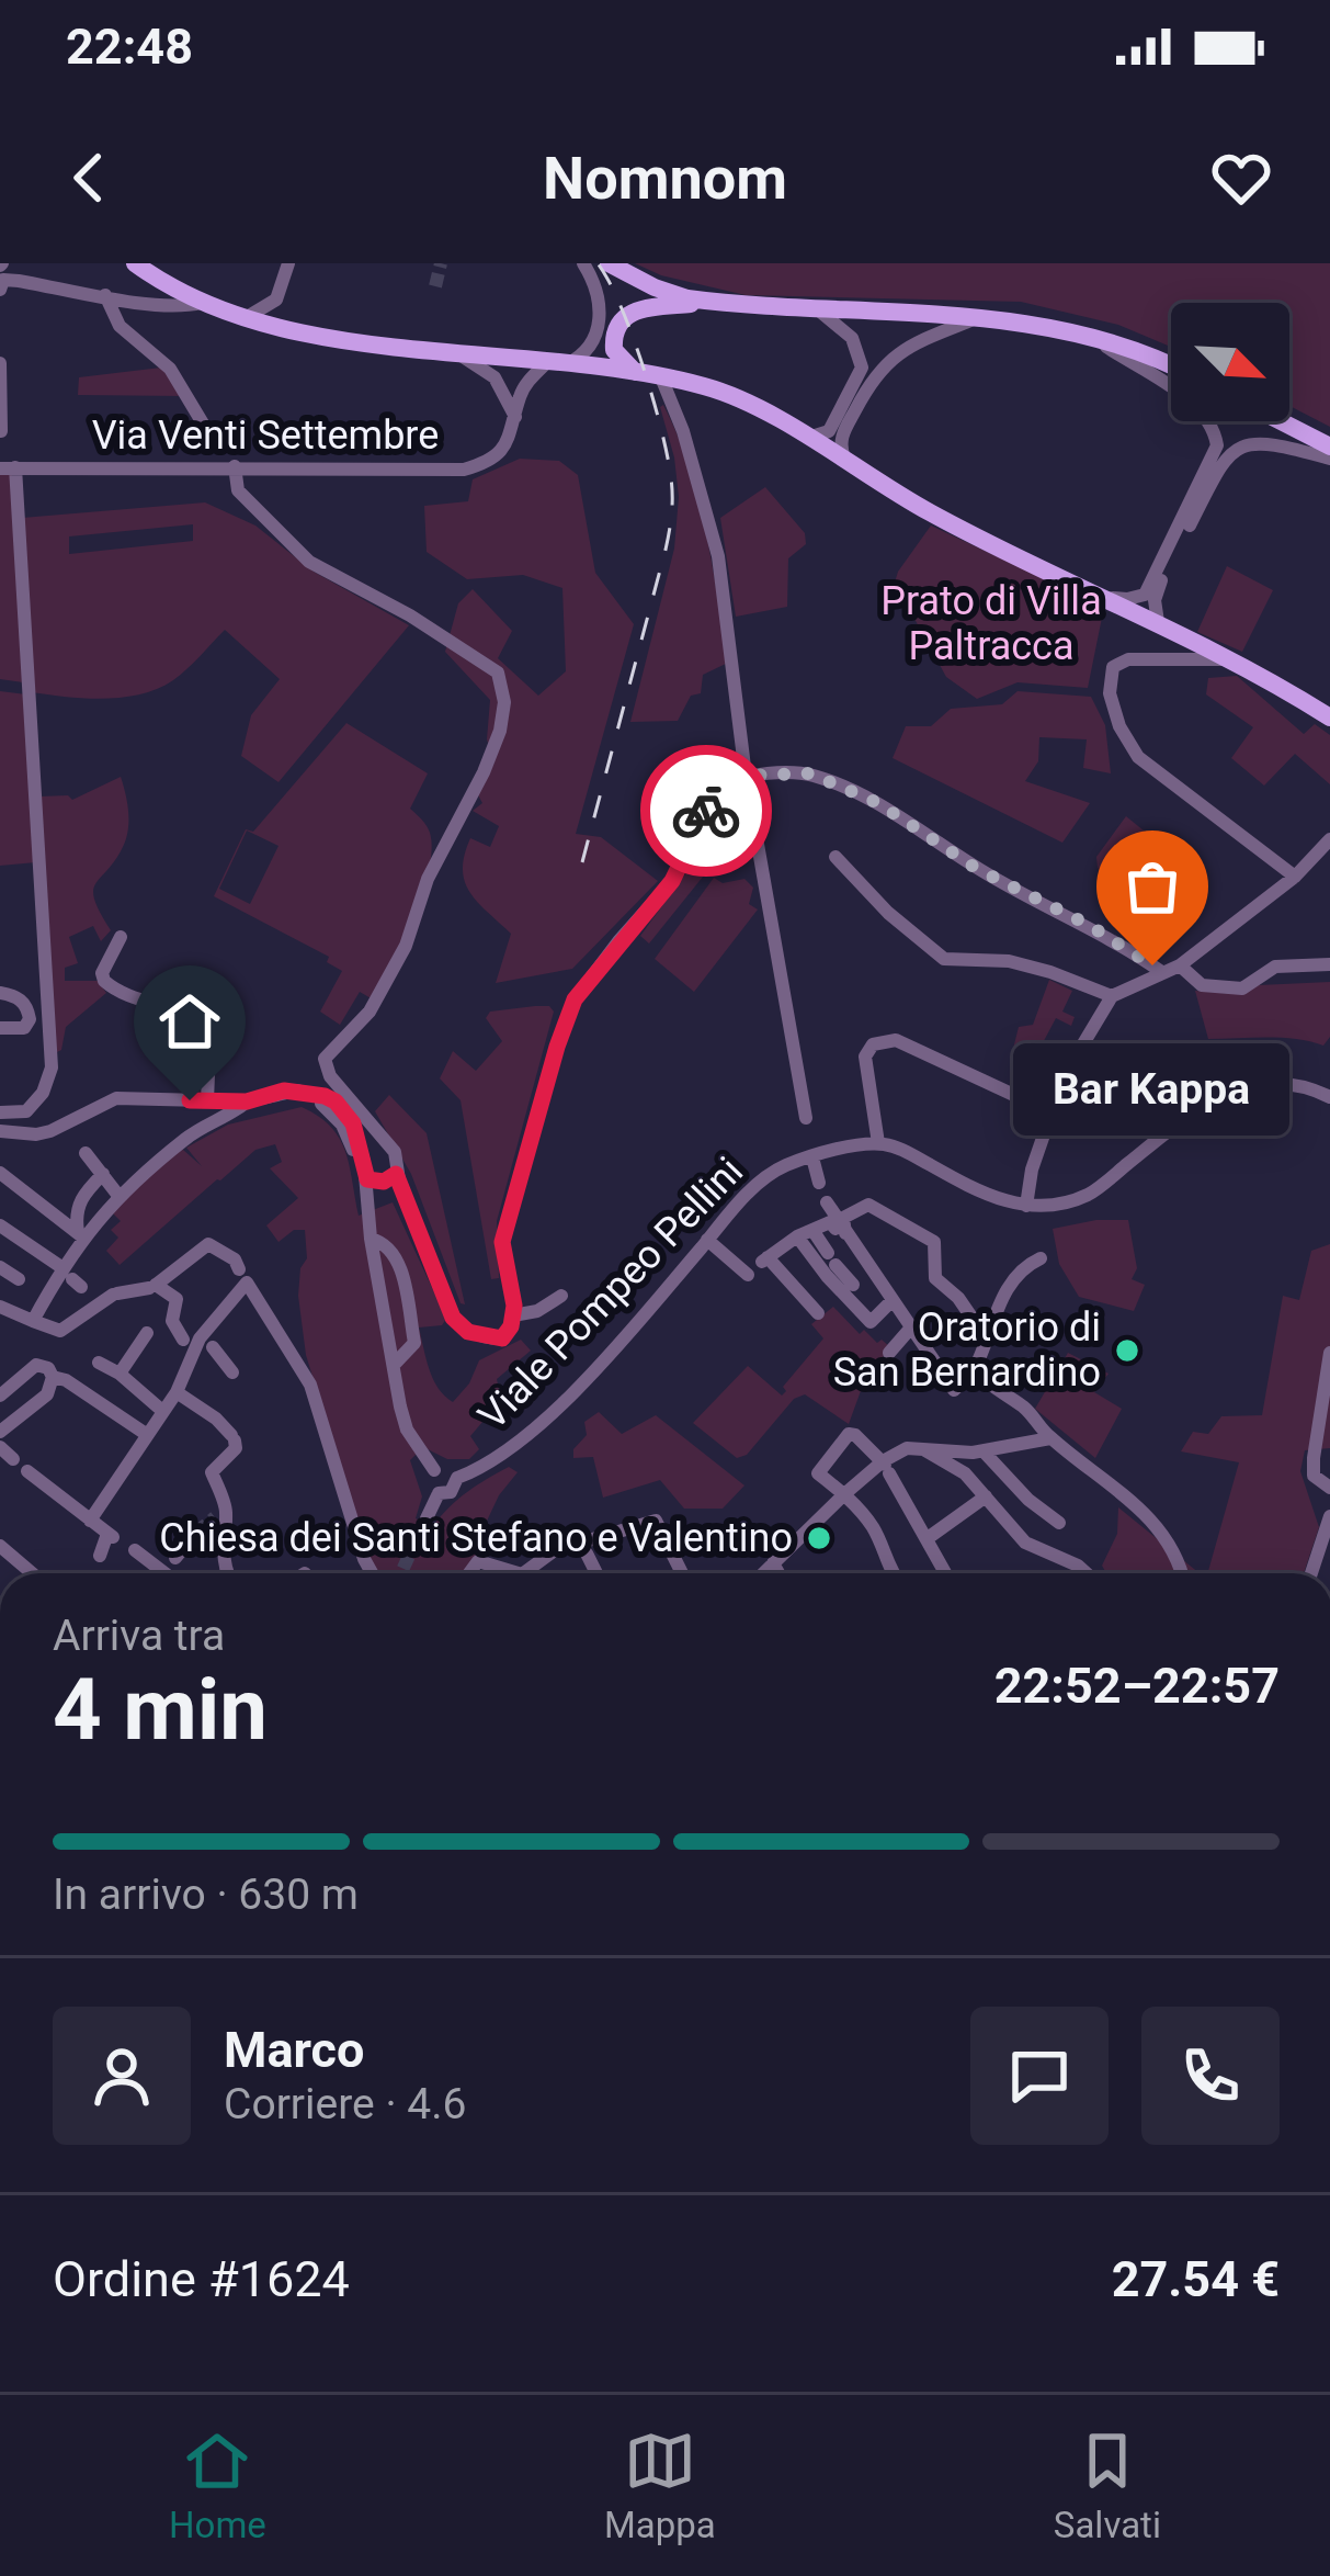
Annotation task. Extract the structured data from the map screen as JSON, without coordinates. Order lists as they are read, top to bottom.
{
  "streets": {
    "street": ["Via Venti Settembre", "Viale Pompeo Pellini"]
  },
  "parks": ["Prato di Villa Paltracca"],
  "places": ["Bar Kappa", "Oratorio di San Bernardino", "Chiesa dei Santi Stefano e Valentino"],
  "north": "bottom right",
  "page": {
    "status": "22:48",
    "header": "Nomnom",
    "bubble": "Bar Kappa",
    "heading": ["4 min", "Arriva tra", "22:52–22:57"],
    "panel": [
      "Marco",
      "Corriere · 4.6",
      "Ordine #1624",
      "27.54 €"
    ],
    "bar": "In arrivo · 630 m",
    "tabs": ["Home", "Mappa", "Salvati"]
  }
}
